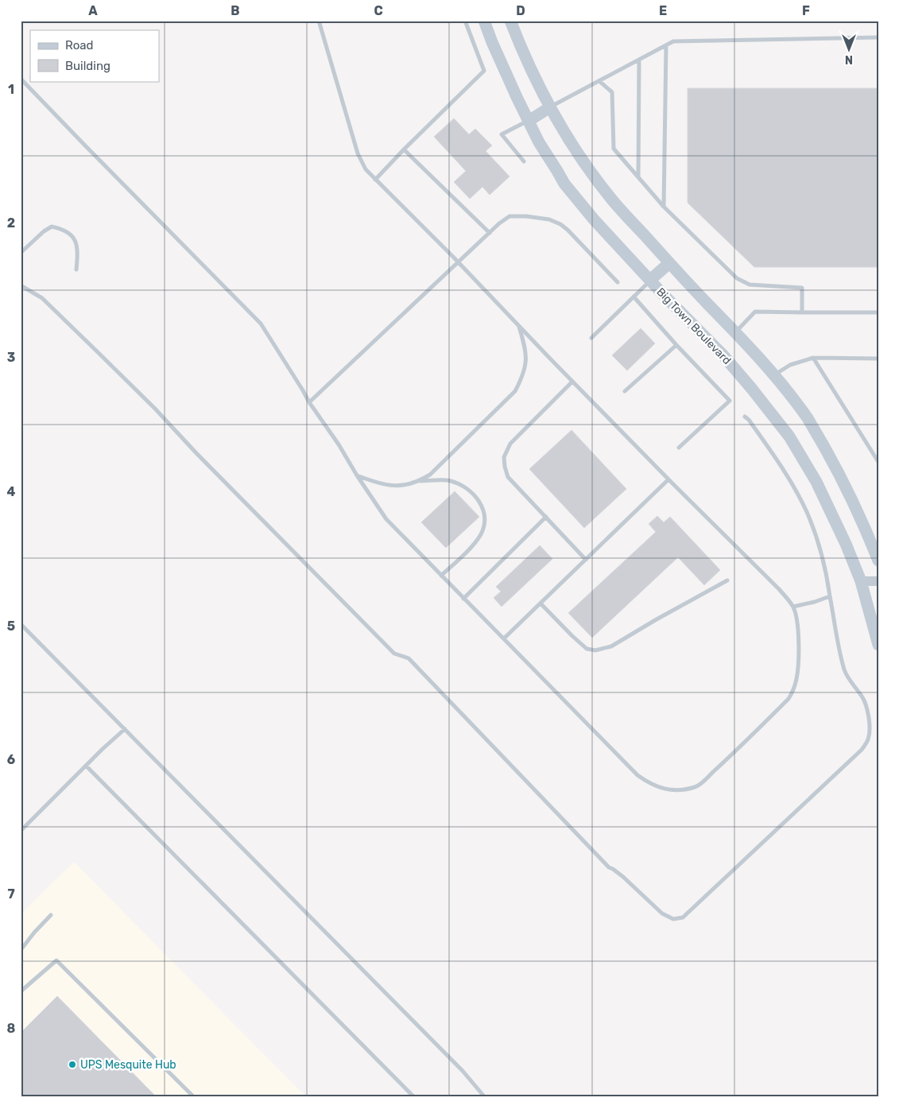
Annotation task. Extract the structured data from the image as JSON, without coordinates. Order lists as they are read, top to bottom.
{
  "streets": {
    "main road": ["Big Town Boulevard"]
  },
  "places": ["UPS Mesquite Hub"],
  "legend": ["Road", "Building"],
  "north": "bottom",
  "grid": {
    "columns": [
      "A",
      "B",
      "C",
      "D",
      "E",
      "F"
    ],
    "rows": [
      "1",
      "2",
      "3",
      "4",
      "5",
      "6",
      "7",
      "8"
    ]
  }
}
